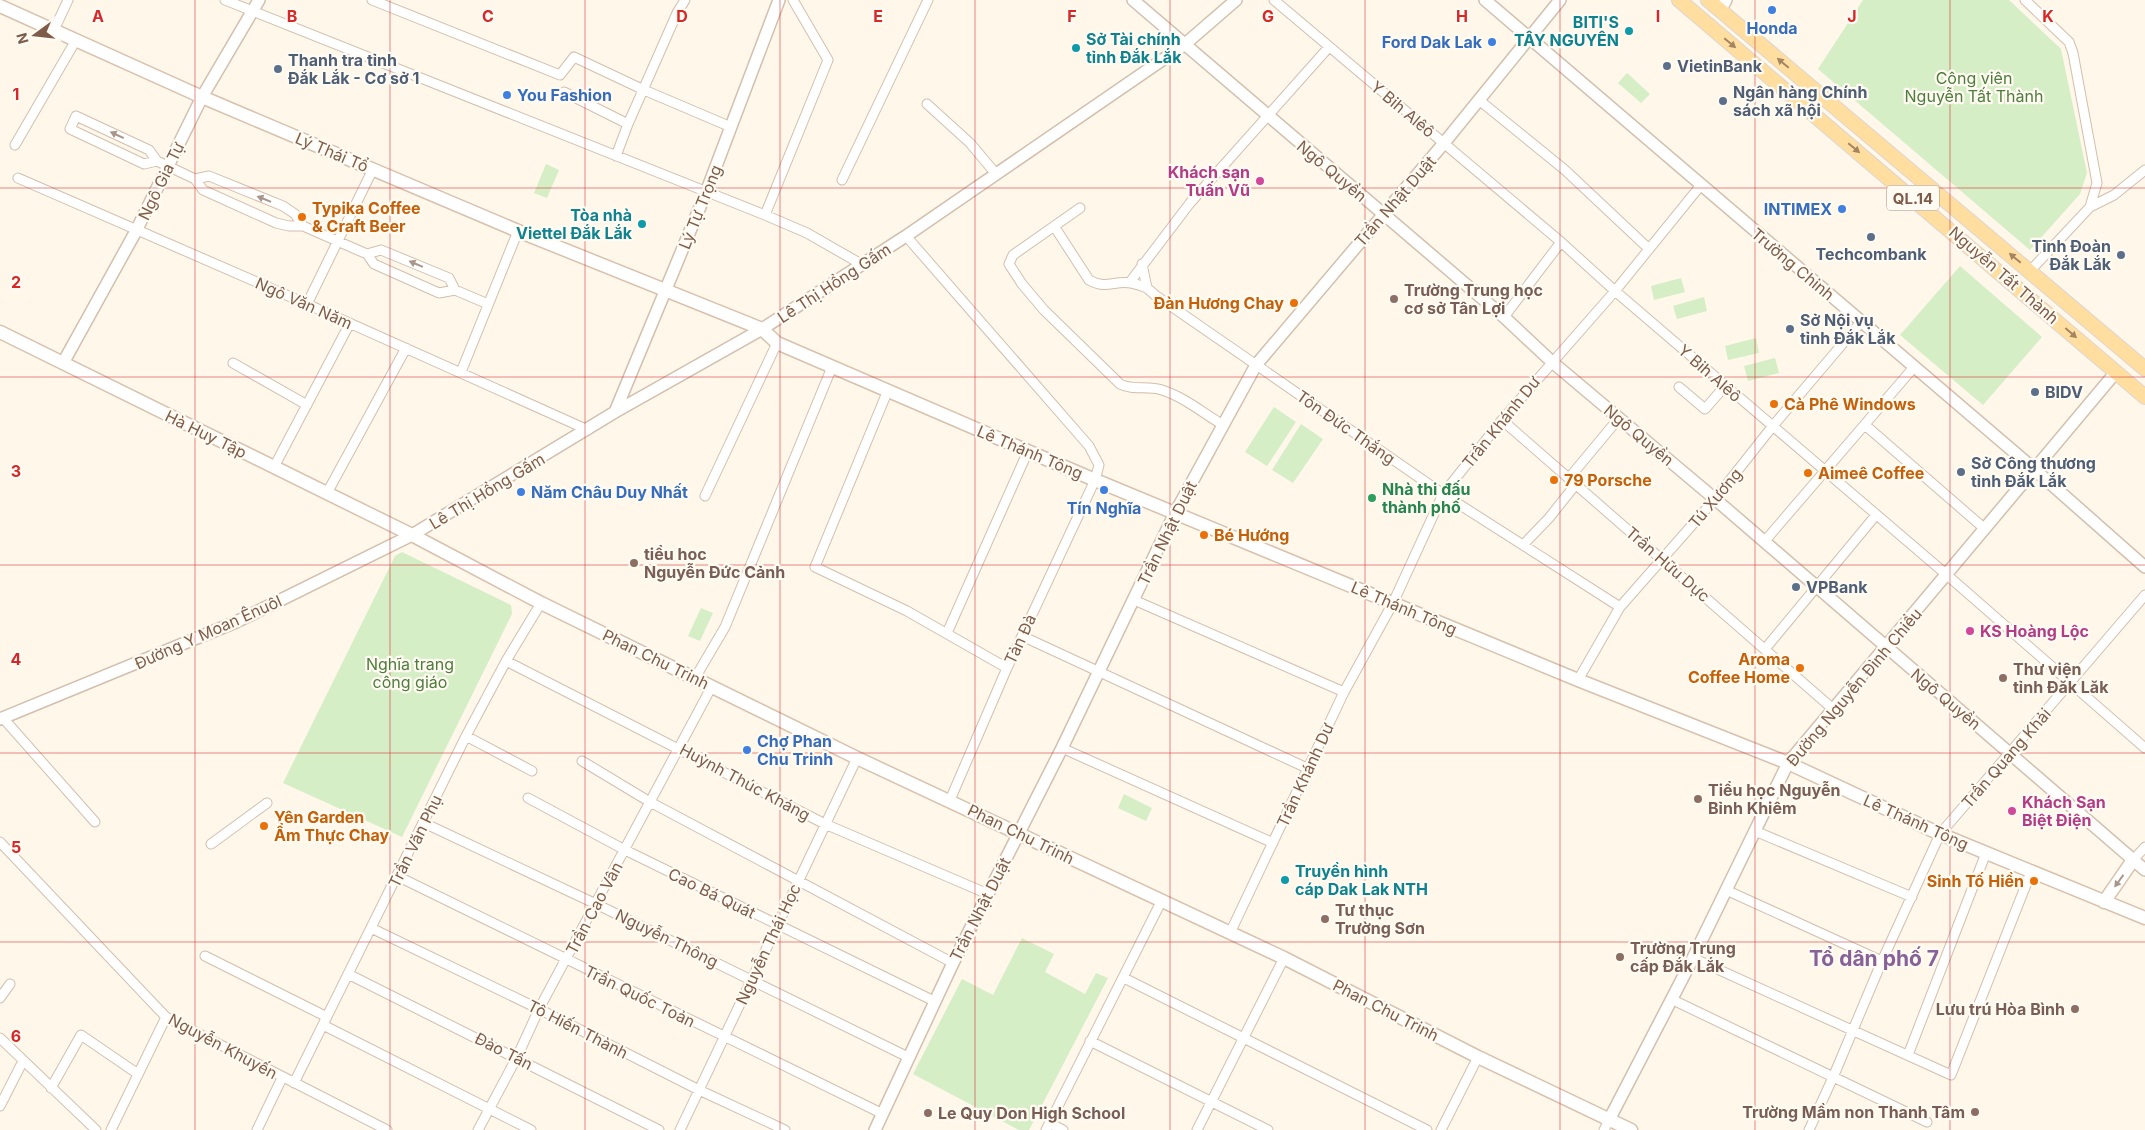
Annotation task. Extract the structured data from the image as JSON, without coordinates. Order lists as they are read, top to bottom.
{
  "streets": {
    "main road": [
      "Lý Thái Tổ",
      "QL.14",
      "Nguyễn Tất Thành",
      "Hà Huy Tập",
      "Lê Thánh Tông",
      "Phan Chu Trinh"
    ],
    "street": [
      "Y Bih Alêô",
      "Ngô Quyền",
      "Ngô Gia Tự",
      "Trần Nhật Duật",
      "Lý Tự Trọng",
      "Trường Chinh",
      "Lê Thị Hồng Gấm",
      "Ngô Văn Năm",
      "Trần Khánh Dư",
      "Tôn Đức Thắng",
      "Tú Xương",
      "Trần Hữu Dực",
      "Đường Y Moan Ênuôl",
      "Tản Đà",
      "Đường Nguyễn Đình Chiểu",
      "Trần Quang Khải",
      "Huỳnh Thúc Kháng",
      "Trần Văn Phụ",
      "Cao Bá Quát",
      "Trần Cao Vân",
      "Nguyễn Thông",
      "Nguyễn Thái Học",
      "Trần Quốc Toản",
      "Tô Hiến Thành",
      "Nguyễn Khuyến",
      "Đào Tấn"
    ]
  },
  "crossings": [
    ["Y Bih Alêô", "Trần Nhật Duật"],
    ["Y Bih Alêô", "Trần Khánh Dư"],
    ["Y Bih Alêô", "Tú Xương"],
    ["Y Bih Alêô", "Đường Nguyễn Đình Chiểu"],
    ["Y Bih Alêô", "Trần Quang Khải"],
    ["Lý Thái Tổ", "Ngô Gia Tự"],
    ["Lý Thái Tổ", "Lý Tự Trọng"],
    ["Lý Thái Tổ", "Lê Thánh Tông"],
    ["Ngô Quyền", "Trần Nhật Duật"],
    ["Ngô Quyền", "Lê Thị Hồng Gấm"],
    ["Ngô Quyền", "Trần Khánh Dư"],
    ["Ngô Quyền", "Tú Xương"],
    ["Ngô Quyền", "Đường Nguyễn Đình Chiểu"],
    ["Ngô Quyền", "Trần Quang Khải"],
    ["Ngô Gia Tự", "Ngô Văn Năm"],
    ["Ngô Gia Tự", "Hà Huy Tập"],
    ["Trần Nhật Duật", "Trường Chinh"],
    ["Trần Nhật Duật", "Tôn Đức Thắng"],
    ["Trần Nhật Duật", "Lê Thánh Tông"],
    ["Trần Nhật Duật", "Phan Chu Trinh"],
    ["Trần Nhật Duật", "Huỳnh Thúc Kháng"],
    ["Trần Nhật Duật", "Cao Bá Quát"],
    ["Trần Nhật Duật", "Nguyễn Thông"],
    ["Trần Nhật Duật", "Trần Quốc Toản"],
    ["Lý Tự Trọng", "Lê Thị Hồng Gấm"],
    ["Lý Tự Trọng", "Lê Thánh Tông"],
    ["Trường Chinh", "Trần Khánh Dư"],
    ["Trường Chinh", "Tú Xương"],
    ["Trường Chinh", "Đường Nguyễn Đình Chiểu"],
    ["Nguyễn Tất Thành", "Đường Nguyễn Đình Chiểu"],
    ["Lê Thị Hồng Gấm", "Ngô Văn Năm"],
    ["Lê Thị Hồng Gấm", "Hà Huy Tập"],
    ["Lê Thị Hồng Gấm", "Lê Thánh Tông"],
    ["Lê Thị Hồng Gấm", "Đường Y Moan Ênuôl"],
    ["Lê Thị Hồng Gấm", "Phan Chu Trinh"],
    ["Trần Khánh Dư", "Tôn Đức Thắng"],
    ["Trần Khánh Dư", "Lê Thánh Tông"],
    ["Trần Khánh Dư", "Trần Hữu Dực"],
    ["Trần Khánh Dư", "Phan Chu Trinh"],
    ["Tôn Đức Thắng", "Tú Xương"],
    ["Hà Huy Tập", "Đường Y Moan Ênuôl"],
    ["Hà Huy Tập", "Phan Chu Trinh"],
    ["Lê Thánh Tông", "Tú Xương"],
    ["Lê Thánh Tông", "Tản Đà"],
    ["Lê Thánh Tông", "Đường Nguyễn Đình Chiểu"],
    ["Lê Thánh Tông", "Trần Quang Khải"],
    ["Tú Xương", "Trần Hữu Dực"],
    ["Trần Hữu Dực", "Đường Nguyễn Đình Chiểu"],
    ["Đường Y Moan Ênuôl", "Phan Chu Trinh"],
    ["Tản Đà", "Phan Chu Trinh"],
    ["Phan Chu Trinh", "Đường Nguyễn Đình Chiểu"],
    ["Phan Chu Trinh", "Trần Văn Phụ"],
    ["Phan Chu Trinh", "Trần Cao Vân"],
    ["Phan Chu Trinh", "Nguyễn Thái Học"],
    ["Huỳnh Thúc Kháng", "Trần Văn Phụ"],
    ["Huỳnh Thúc Kháng", "Trần Cao Vân"],
    ["Huỳnh Thúc Kháng", "Nguyễn Thái Học"],
    ["Trần Văn Phụ", "Nguyễn Thông"],
    ["Trần Văn Phụ", "Trần Quốc Toản"],
    ["Trần Văn Phụ", "Tô Hiến Thành"],
    ["Trần Văn Phụ", "Nguyễn Khuyến"],
    ["Trần Văn Phụ", "Đào Tấn"],
    ["Cao Bá Quát", "Trần Cao Vân"],
    ["Cao Bá Quát", "Nguyễn Thái Học"],
    ["Trần Cao Vân", "Nguyễn Thông"],
    ["Trần Cao Vân", "Trần Quốc Toản"],
    ["Trần Cao Vân", "Tô Hiến Thành"],
    ["Trần Cao Vân", "Đào Tấn"],
    ["Nguyễn Thông", "Nguyễn Thái Học"],
    ["Nguyễn Thái Học", "Trần Quốc Toản"],
    ["Nguyễn Thái Học", "Tô Hiến Thành"]
  ],
  "districts": ["Tổ dân phố 7"],
  "parks": ["Công viên Nguyễn Tất Thành", "Nghĩa trang công giáo"],
  "places": [
    "Honda",
    "BITI'S TÂY NGUYÊN",
    "Ford Dak Lak",
    "Sở Tài chính tỉnh Đắk Lắk",
    "VietinBank",
    "Thanh tra tỉnh Đắk Lắk - Cơ sở 1",
    "You Fashion",
    "Ngân hàng Chính sách xã hội",
    "Khách sạn Tuấn Vũ",
    "INTIMEX",
    "Typika Coffee & Craft Beer",
    "Tòa nhà Viettel Đắk Lắk",
    "Techcombank",
    "Tỉnh Đoàn Đắk Lắk",
    "Trường Trung học cơ sở Tân Lợi",
    "Đàn Hương Chay",
    "Sở Nội vụ tỉnh Đắk Lắk",
    "BIDV",
    "Cà Phê Windows",
    "Sở Công thương tỉnh Đắk Lắk",
    "Aimeê Coffee",
    "79 Porsche",
    "Tín Nghĩa",
    "Năm Châu Duy Nhất",
    "Nhà thi đấu thành phố",
    "Bé Hướng",
    "tiểu học Nguyễn Đức Cảnh",
    "VPBank",
    "KS Hoàng Lộc",
    "Aroma Coffee Home",
    "Thư viện tỉnh Đăk Lăk",
    "Chợ Phan Chu Trinh",
    "Tiểu học Nguyễn Bỉnh Khiêm",
    "Khách Sạn Biệt Điện",
    "Yên Garden Ẩm Thực Chay",
    "Truyền hình cáp Dak Lak NTH",
    "Sinh Tố Hiền",
    "Tư thục Trường Sơn",
    "Trường Trung cấp Đắk Lắk",
    "Lưu trú Hòa Bình",
    "Trường Mầm non Thanh Tâm",
    "Le Quy Don High School"
  ],
  "north": "left",
  "grid": {
    "columns": [
      "A",
      "B",
      "C",
      "D",
      "E",
      "F",
      "G",
      "H",
      "I",
      "J",
      "K"
    ],
    "rows": [
      "1",
      "2",
      "3",
      "4",
      "5",
      "6"
    ]
  }
}
